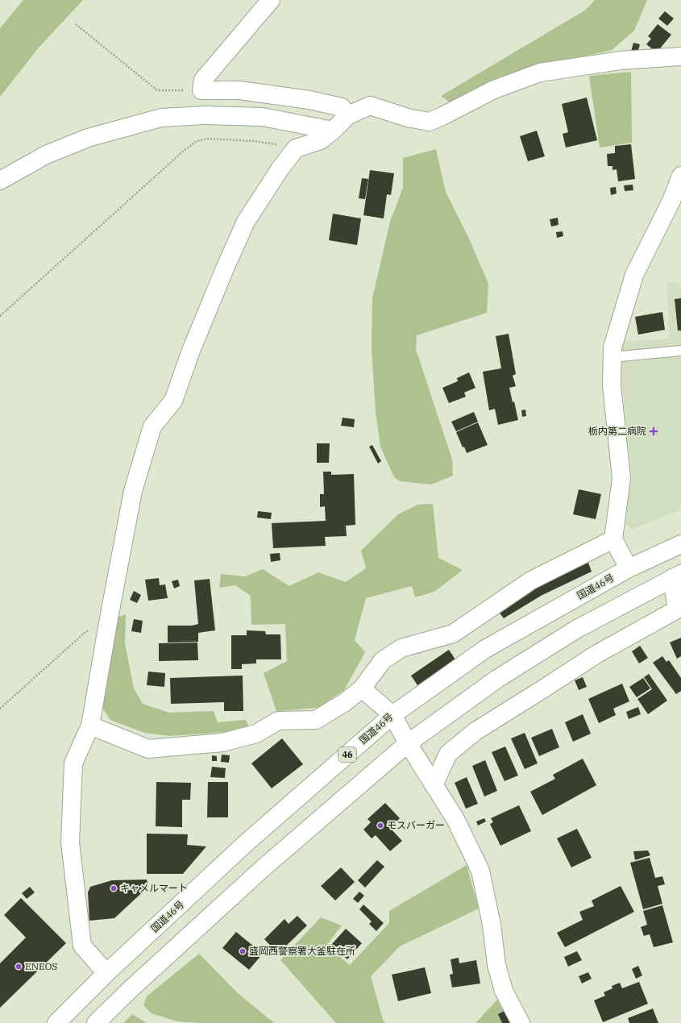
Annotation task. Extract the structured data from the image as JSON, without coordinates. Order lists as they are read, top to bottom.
{
  "streets": {
    "main road": ["国道46号", "46"]
  },
  "places": {
    "health": ["栃内第二病院"],
    "other": [
      "モスバーガー",
      "キャメルマート",
      "盛岡西警察署大釜駐在所",
      "ENEOS"
    ]
  }
}
